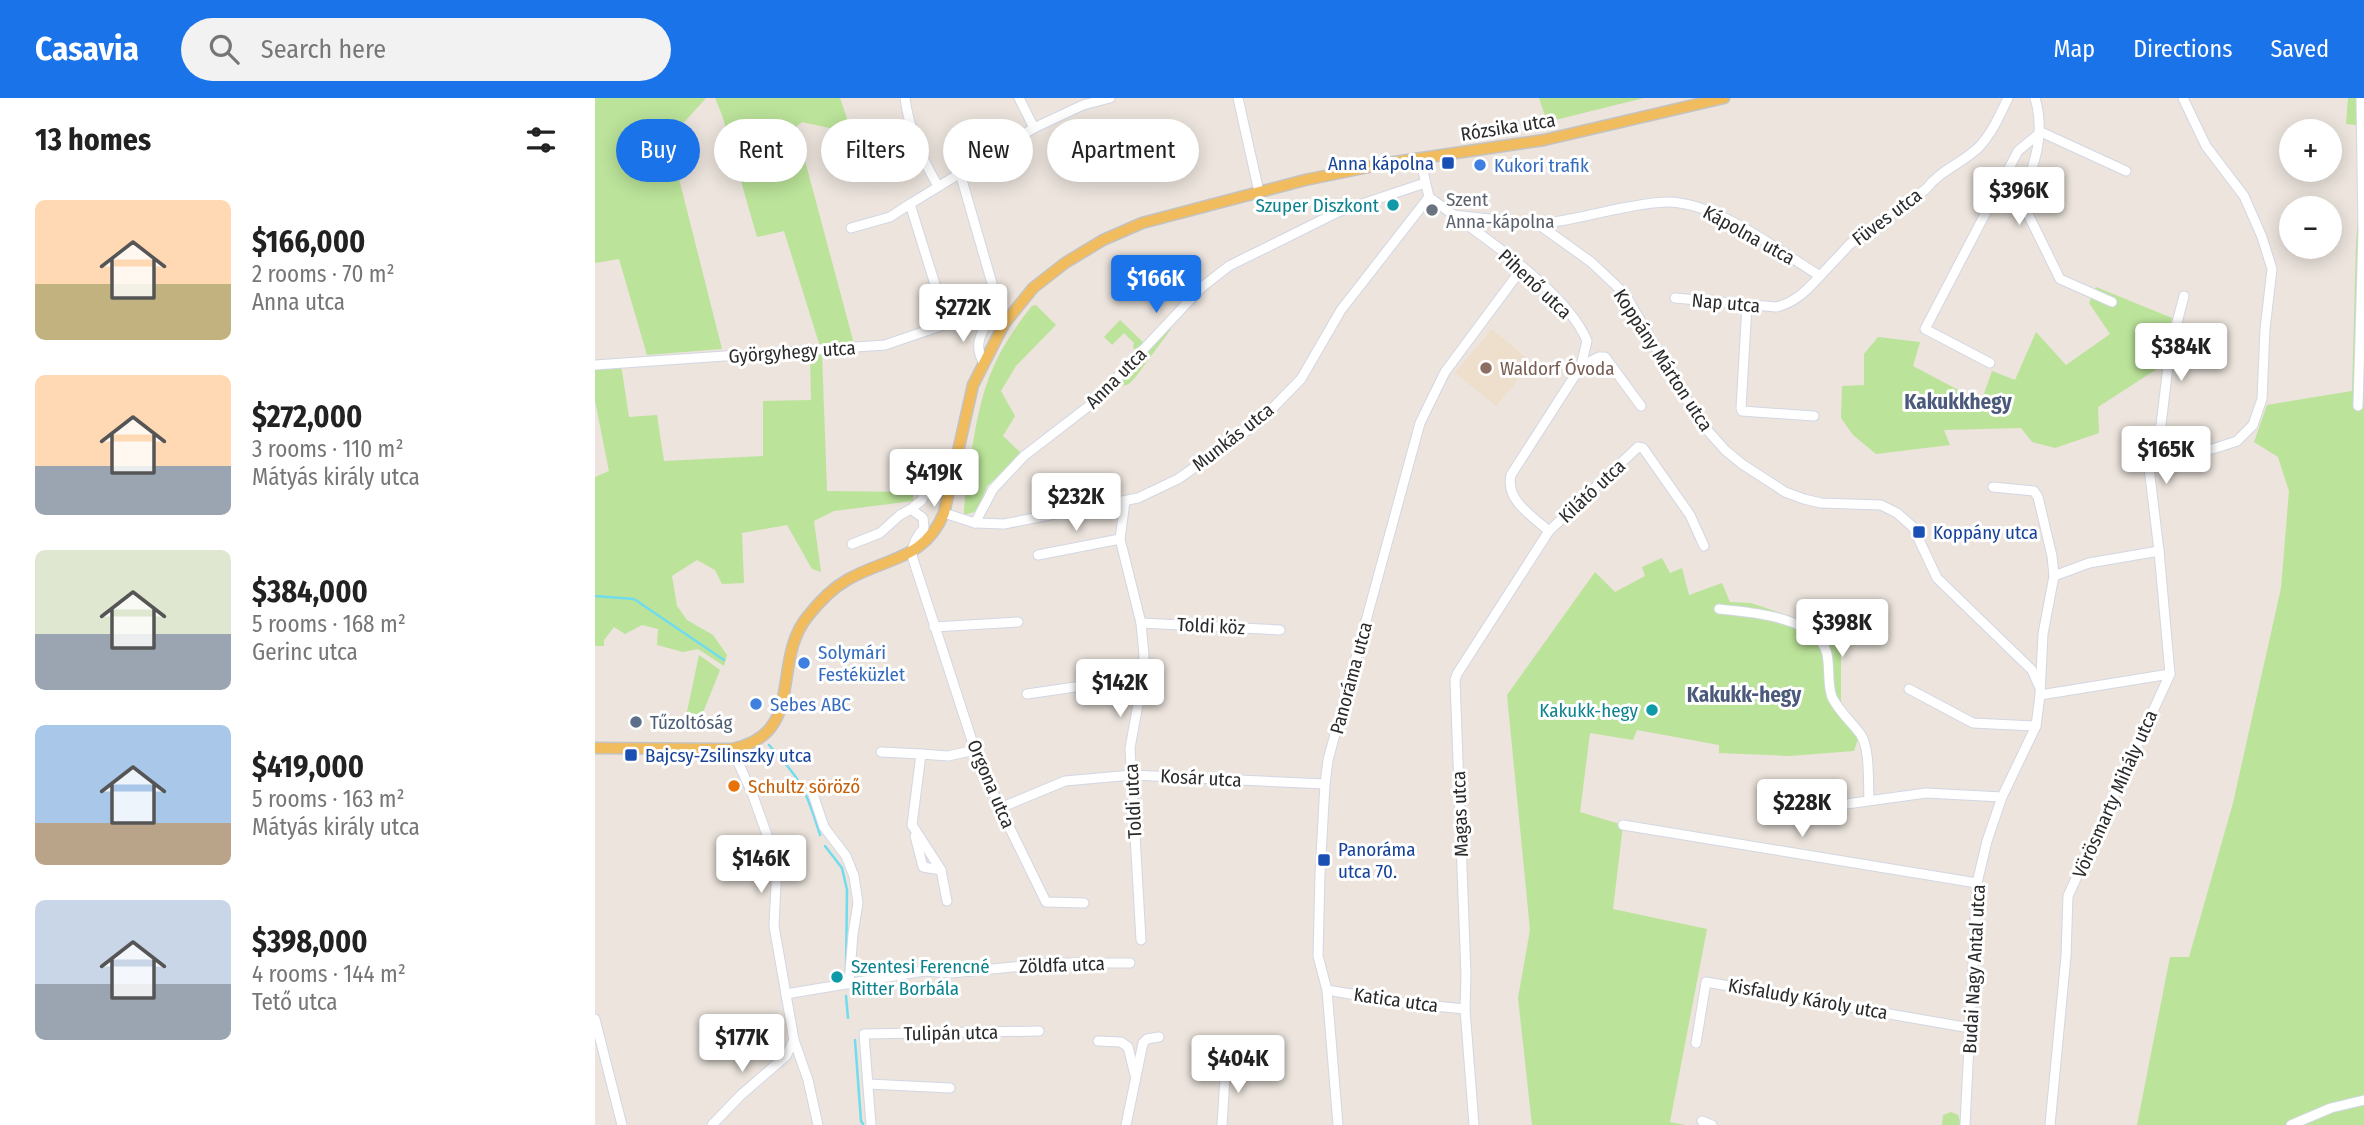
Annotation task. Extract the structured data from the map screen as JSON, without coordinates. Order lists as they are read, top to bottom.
{
  "streets": {
    "main road": ["Rózsika utca"],
    "street": [
      "Füves utca",
      "Kápolna utca",
      "Pihenő utca",
      "Nap utca",
      "Györgyhegy utca",
      "Koppány Márton utca",
      "Anna utca",
      "Munkás utca",
      "Kilátó utca",
      "Toldi köz",
      "Panoráma utca",
      "Kosár utca",
      "Orgona utca",
      "Vörösmarty Mihály utca",
      "Toldi utca",
      "Magas utca",
      "Zöldfa utca",
      "Budai Nagy Antal utca",
      "Kisfaludy Károly utca",
      "Katica utca",
      "Tulipán utca"
    ]
  },
  "crossings": [
    ["Rózsika utca", "Györgyhegy utca"],
    ["Rózsika utca", "Munkás utca"],
    ["Füves utca", "Kápolna utca"],
    ["Kápolna utca", "Nap utca"],
    ["Kápolna utca", "Koppány Márton utca"],
    ["Pihenő utca", "Koppány Márton utca"],
    ["Pihenő utca", "Munkás utca"],
    ["Pihenő utca", "Kilátó utca"],
    ["Pihenő utca", "Panoráma utca"],
    ["Pihenő utca", "Magas utca"],
    ["Koppány Márton utca", "Budai Nagy Antal utca"],
    ["Anna utca", "Munkás utca"],
    ["Munkás utca", "Toldi utca"],
    ["Kilátó utca", "Magas utca"],
    ["Toldi köz", "Toldi utca"],
    ["Panoráma utca", "Kosár utca"],
    ["Panoráma utca", "Katica utca"],
    ["Kosár utca", "Orgona utca"],
    ["Kosár utca", "Toldi utca"],
    ["Magas utca", "Katica utca"],
    ["Budai Nagy Antal utca", "Kisfaludy Károly utca"]
  ],
  "districts": ["Kakukkhegy", "Kakukk-hegy"],
  "places": {
    "transit": [
      "Anna kápolna",
      "Koppány utca",
      "Bajcsy-Zsilinszky utca",
      "Panoráma utca 70."
    ],
    "other": [
      "Kukori trafik",
      "Szuper Diszkont",
      "Szent Anna-kápolna",
      "Waldorf Óvoda",
      "Solymári Festéküzlet",
      "Sebes ABC",
      "Kakukk-hegy",
      "Tűzoltóság",
      "Schultz söröző",
      "Szentesi Ferencné Ritter Borbála"
    ]
  },
  "page": {
    "header": "Casavia",
    "search": "Search here",
    "nav": ["Map", "Directions", "Saved"],
    "heading": "13 homes",
    "map_buttons": ["+", "−"],
    "chip": [
      "Buy",
      "Rent",
      "Filters",
      "New",
      "Apartment"
    ],
    "price": [
      "$396K",
      "$166K",
      "$272K",
      "$384K",
      "$165K",
      "$419K",
      "$232K",
      "$398K",
      "$142K",
      "$228K",
      "$146K",
      "$177K",
      "$404K"
    ],
    "list": [
      {
        "name": "$166,000",
        "note": "2 rooms · 70 m² · Anna utca"
      },
      {
        "name": "$272,000",
        "note": "3 rooms · 110 m² · Mátyás király utca"
      },
      {
        "name": "$384,000",
        "note": "5 rooms · 168 m² · Gerinc utca"
      },
      {
        "name": "$419,000",
        "note": "5 rooms · 163 m² · Mátyás király utca"
      },
      {
        "name": "$398,000",
        "note": "4 rooms · 144 m² · Tető utca"
      }
    ]
  }
}
